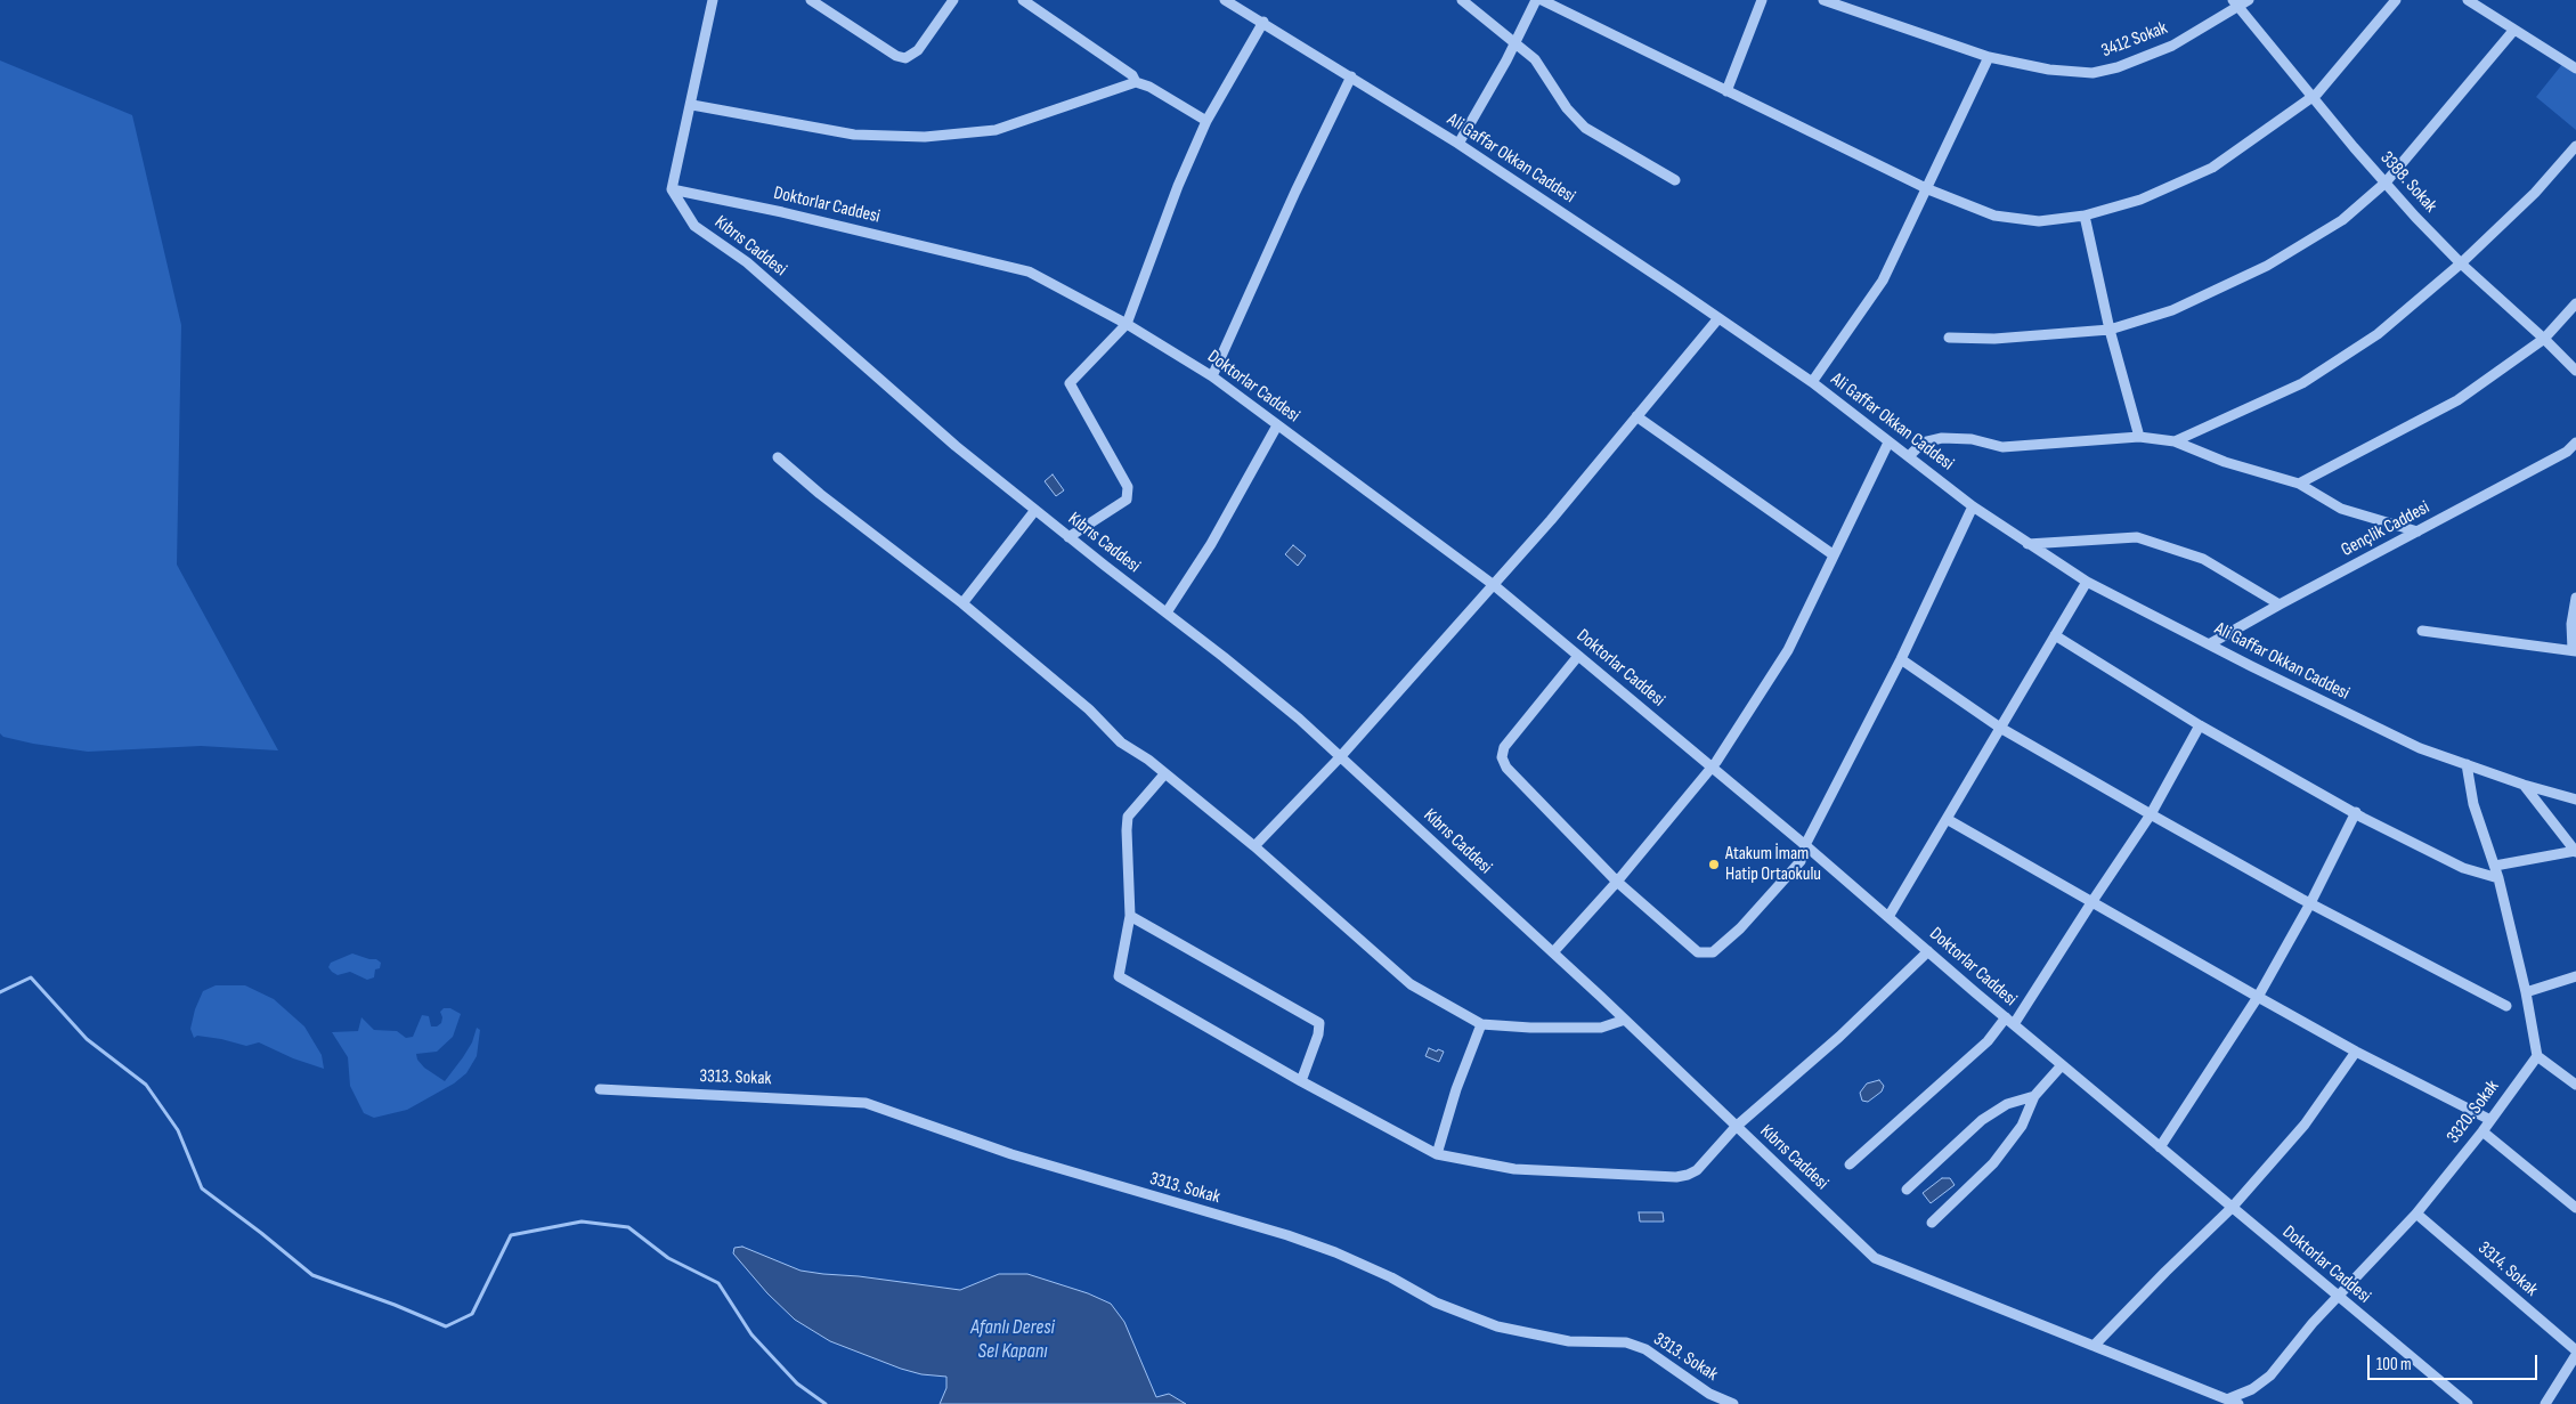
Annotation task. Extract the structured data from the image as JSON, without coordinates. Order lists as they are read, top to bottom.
{
  "streets": {
    "street": [
      "3412 Sokak",
      "Ali Gaffar Okkan Caddesi",
      "3388. Sokak",
      "Doktorlar Caddesi",
      "Kıbrıs Caddesi",
      "Gençlik Caddesi",
      "3313. Sokak",
      "3320. Sokak",
      "3314. Sokak"
    ]
  },
  "crossings": [
    ["3412 Sokak", "3388. Sokak"],
    ["Ali Gaffar Okkan Caddesi", "Gençlik Caddesi"],
    ["Doktorlar Caddesi", "Kıbrıs Caddesi"],
    ["Doktorlar Caddesi", "3320. Sokak"],
    ["Kıbrıs Caddesi", "3320. Sokak"],
    ["3320. Sokak", "3314. Sokak"]
  ],
  "water": ["Afanlı Deresi Sel Kapanı"],
  "places": ["Atakum İmam Hatip Ortaokulu"],
  "scale_bar": "100 m"
}
